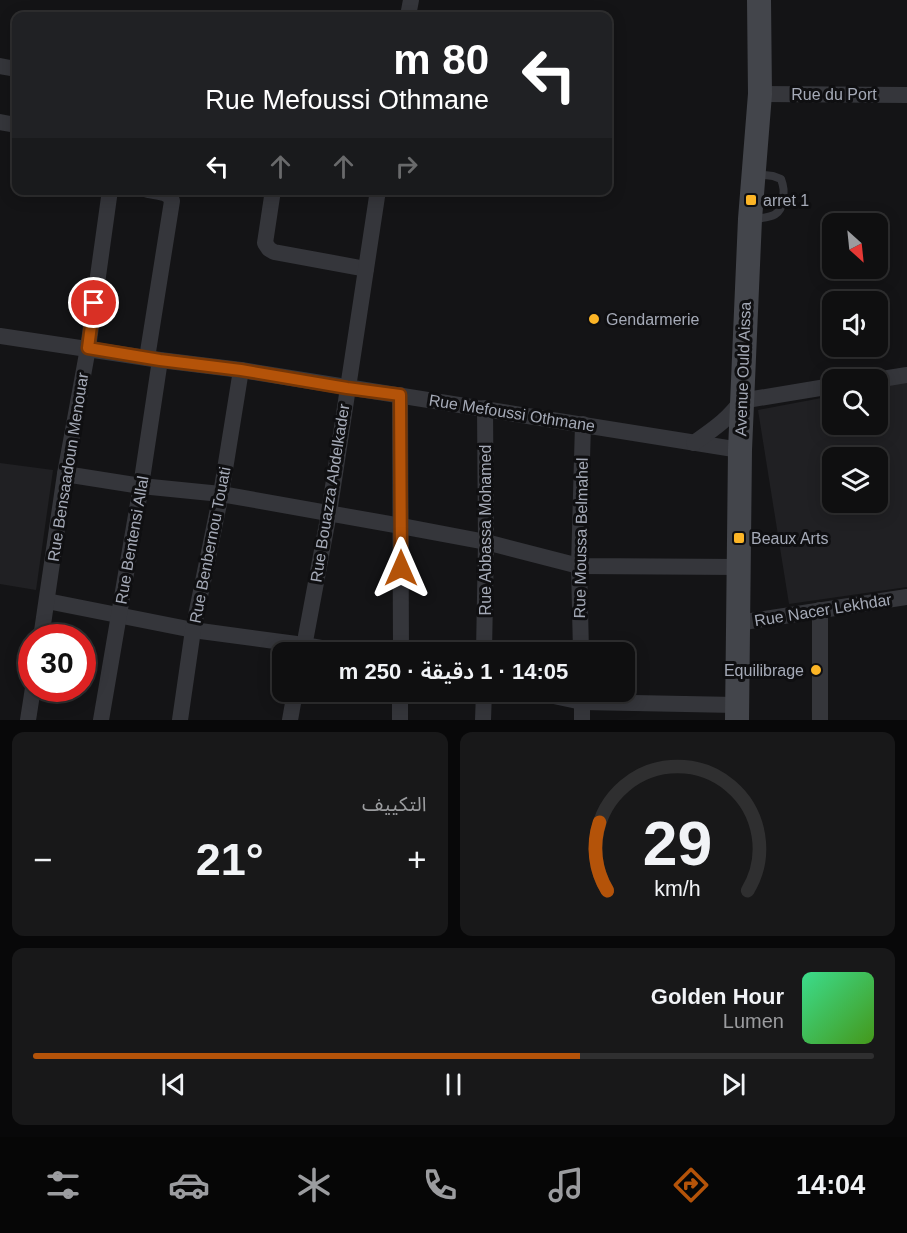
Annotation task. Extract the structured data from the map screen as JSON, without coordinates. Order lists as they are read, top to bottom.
{
  "streets": {
    "main road": ["Avenue Ould Aissa"],
    "street": [
      "Rue du Port",
      "Rue Mefoussi Othmane",
      "Rue Bensaadoun Menouar",
      "Rue Bouazza Abdelkader",
      "Rue Abbassa Mohamed",
      "Rue Moussa Belmahel",
      "Rue Bentensi Allal",
      "Rue Benbernou Touati",
      "Rue Nacer Lekhdar"
    ]
  },
  "crossings": [
    ["Rue du Port", "Avenue Ould Aissa"],
    ["Avenue Ould Aissa", "Rue Mefoussi Othmane"],
    ["Avenue Ould Aissa", "Rue Nacer Lekhdar"],
    ["Rue Mefoussi Othmane", "Rue Bensaadoun Menouar"],
    ["Rue Mefoussi Othmane", "Rue Bouazza Abdelkader"],
    ["Rue Mefoussi Othmane", "Rue Abbassa Mohamed"],
    ["Rue Mefoussi Othmane", "Rue Moussa Belmahel"],
    ["Rue Mefoussi Othmane", "Rue Bentensi Allal"],
    ["Rue Mefoussi Othmane", "Rue Benbernou Touati"]
  ],
  "places": {
    "transit": ["arret 1", "Beaux Arts"],
    "other": ["Gendarmerie", "Equilibrage"]
  },
  "north": "bottom right",
  "page": {
    "turn": ["80 m", "Rue Mefoussi Othmane"],
    "limit": "30",
    "trip": "14:05 · 1 دقيقة · 250 m",
    "tile": "التكييف",
    "heat": ["−", "21°", "+"],
    "song": ["Golden Hour", "Lumen"],
    "tabs": "14:04",
    "gauge": ["29", "km/h"]
  }
}
